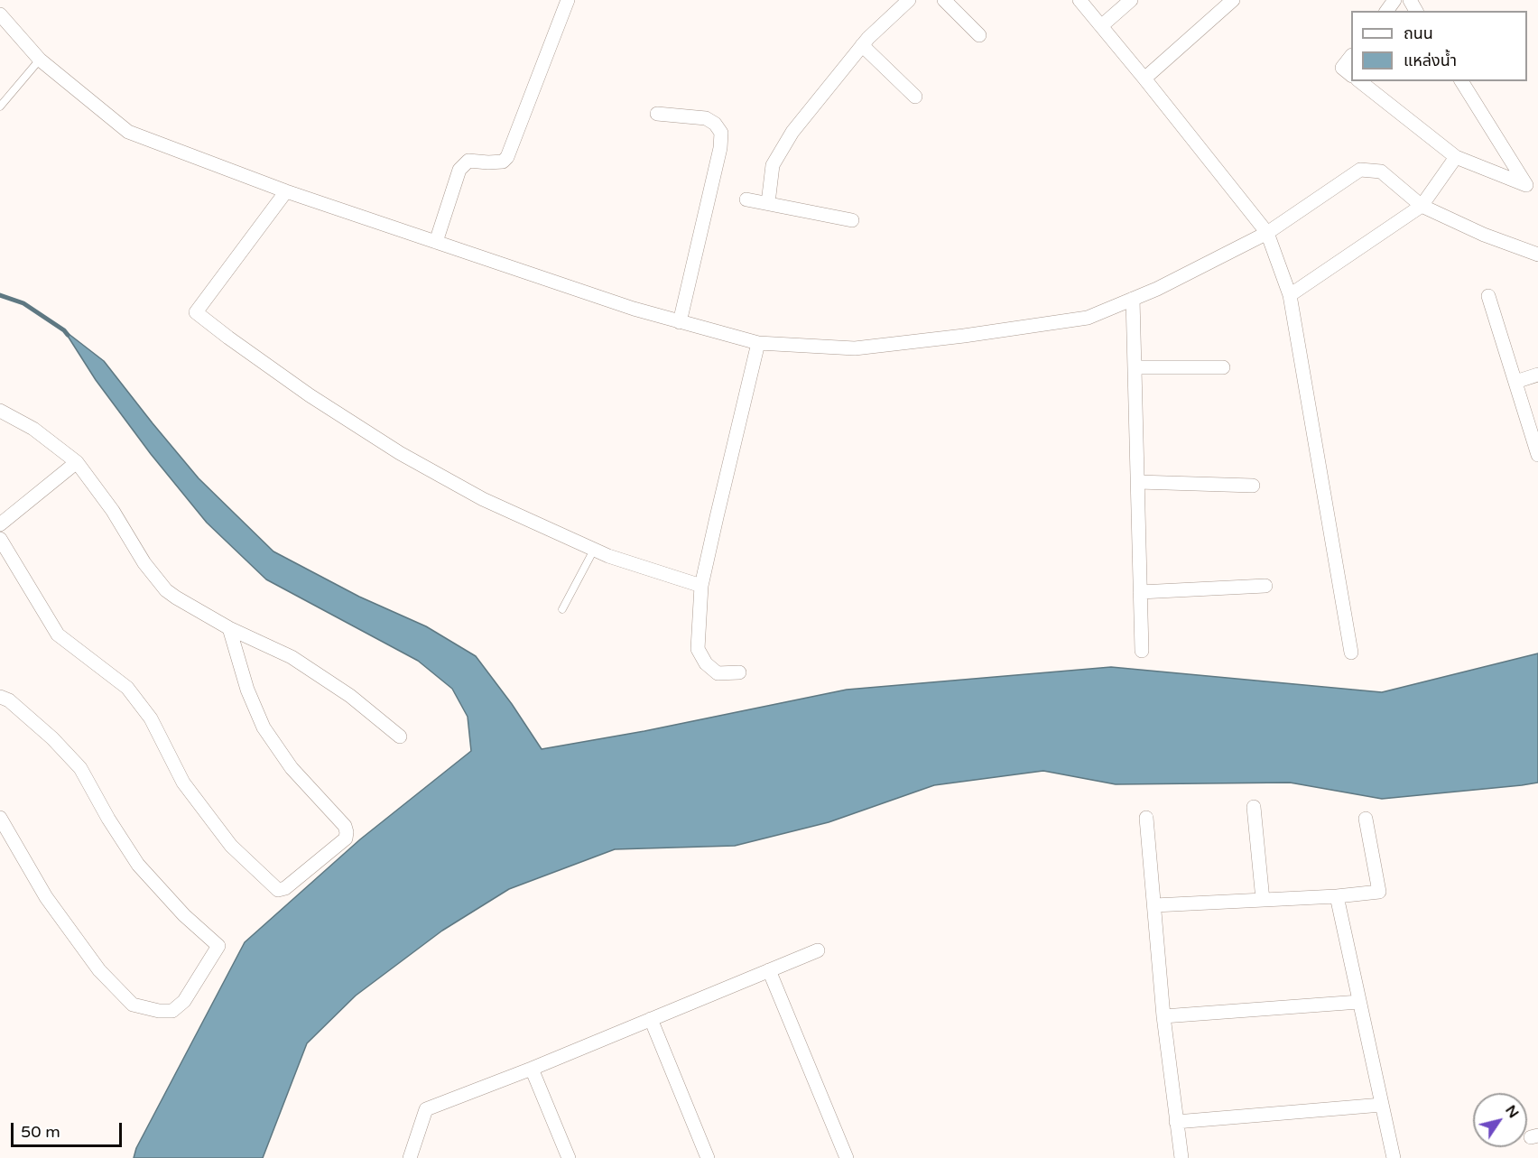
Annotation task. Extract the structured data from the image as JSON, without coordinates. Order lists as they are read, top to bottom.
{
  "legend": ["ถนน", "แหล่งน้ำ"],
  "scale_bar": "50 m",
  "north": "top right"
}
